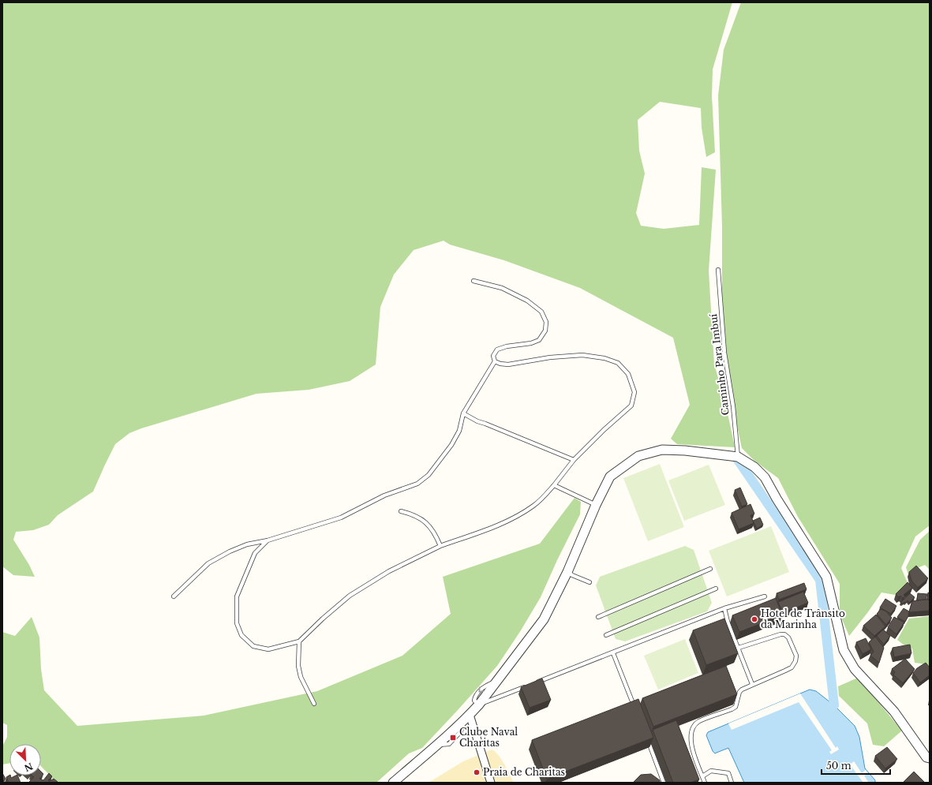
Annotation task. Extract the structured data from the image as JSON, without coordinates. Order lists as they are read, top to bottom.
{
  "streets": {
    "lane": ["Caminho Para Imbuí"]
  },
  "places": {
    "other": ["Hotel de Trânsito da Marinha", "Praia de Charitas"],
    "transit": ["Clube Naval Charitas"]
  },
  "scale_bar": "50 m",
  "north": "bottom right"
}
